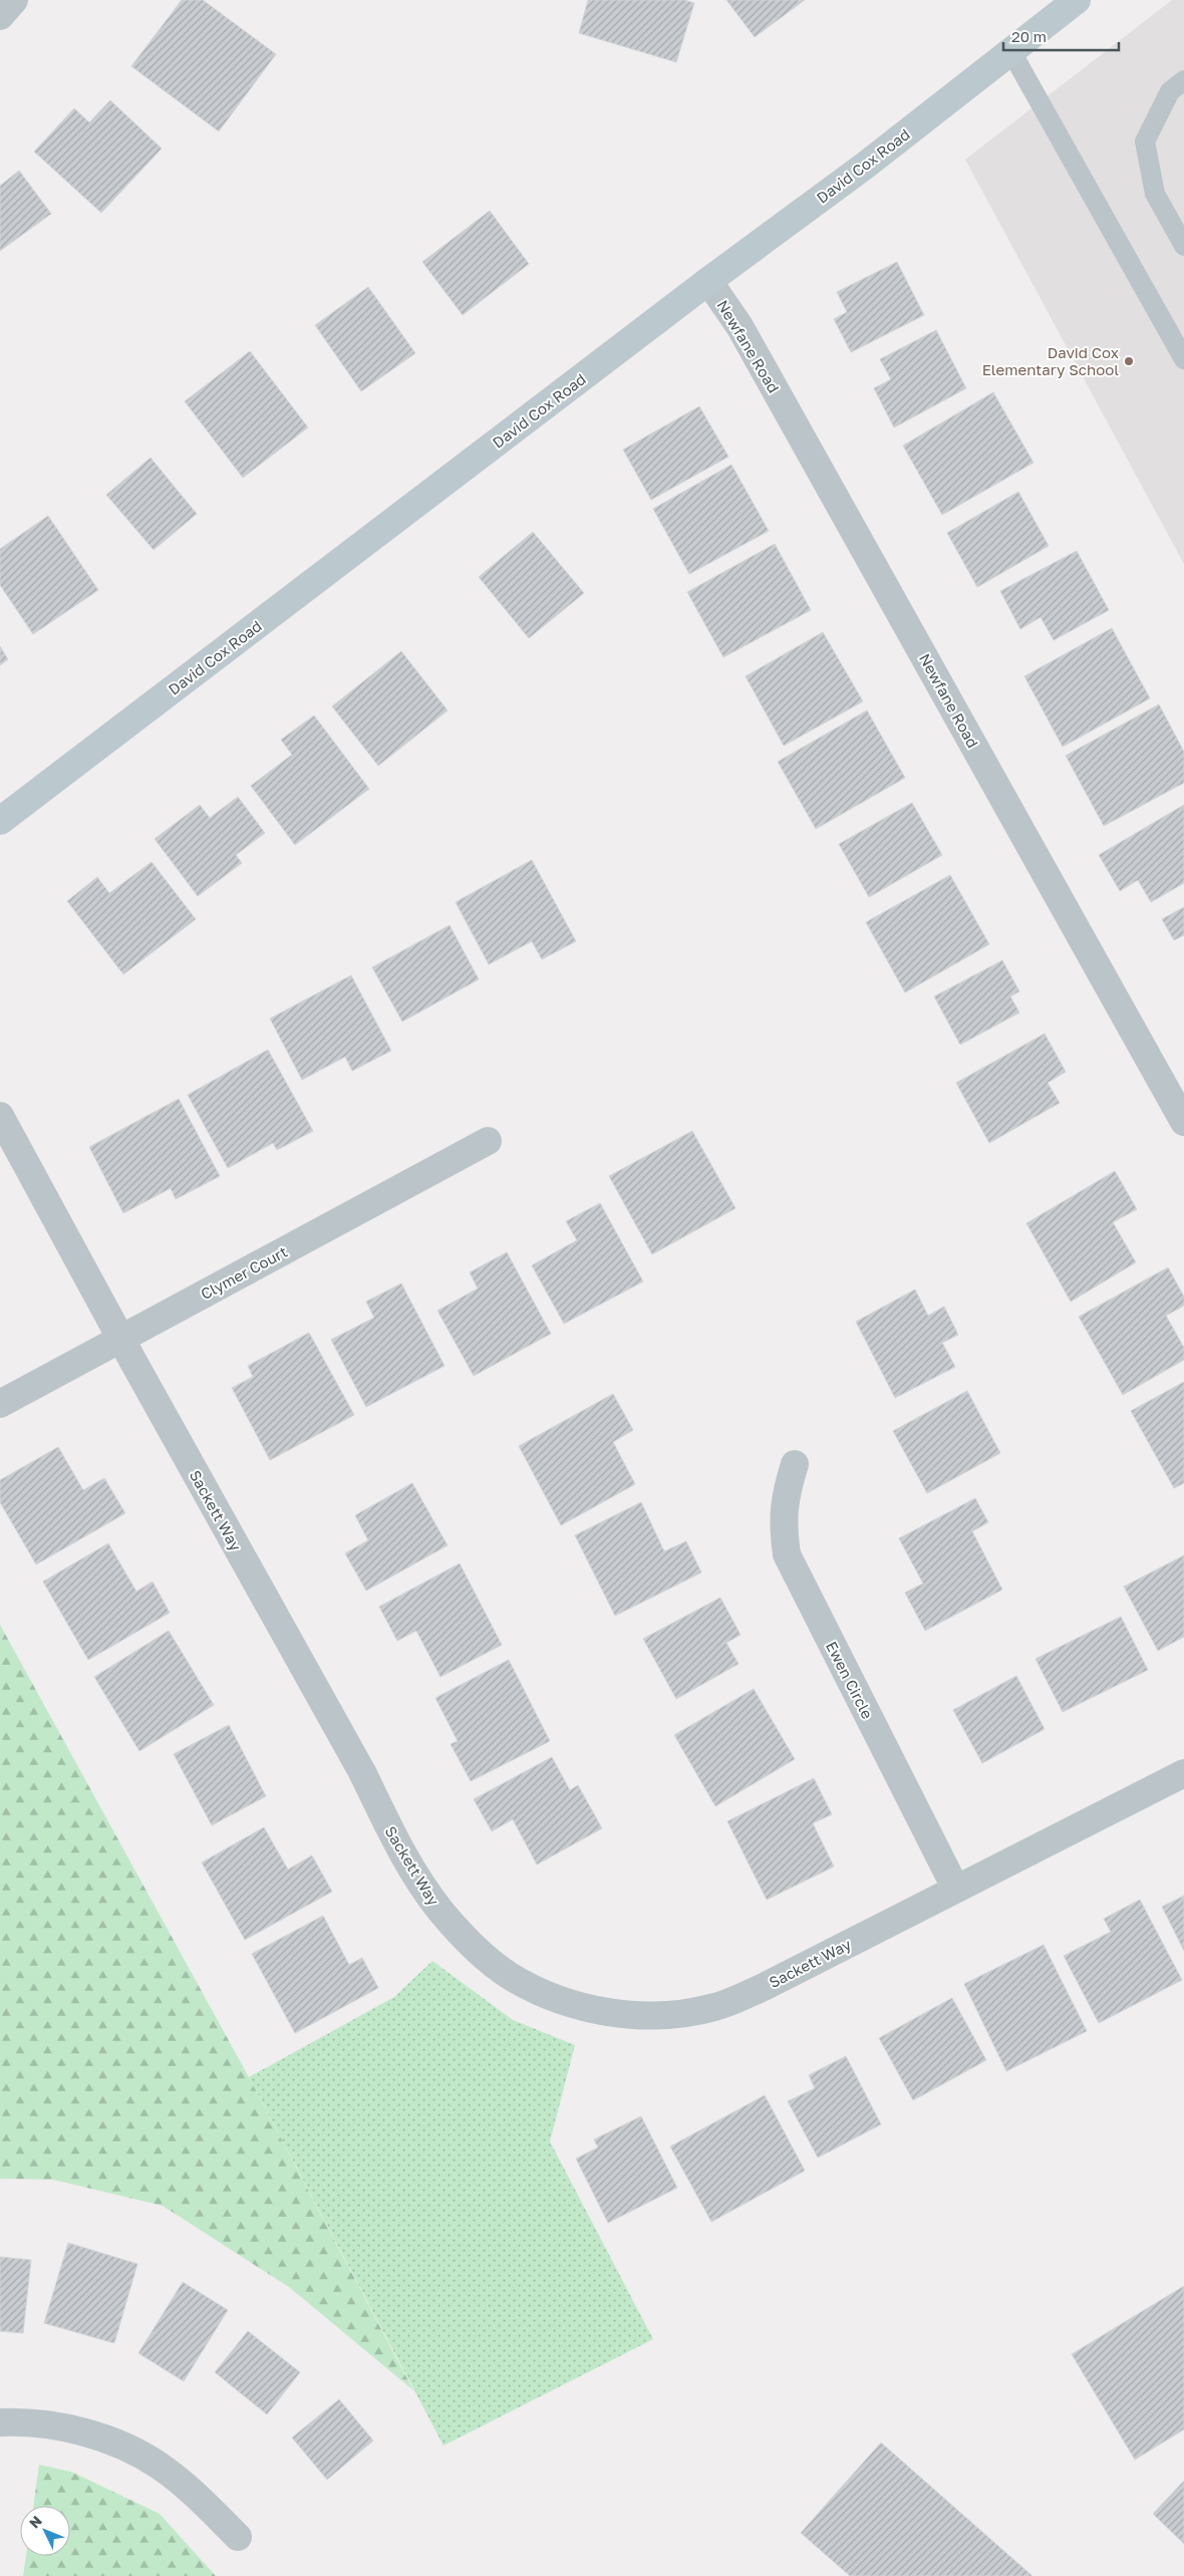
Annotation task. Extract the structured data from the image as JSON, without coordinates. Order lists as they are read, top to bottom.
{
  "streets": {
    "main road": ["David Cox Road"],
    "street": [
      "Newfane Road",
      "Clymer Court",
      "Sackett Way",
      "Ewen Circle"
    ]
  },
  "crossings": [
    ["David Cox Road", "Newfane Road"],
    ["Clymer Court", "Sackett Way"],
    ["Sackett Way", "Ewen Circle"]
  ],
  "places": ["David Cox Elementary School"],
  "scale_bar": "20 m",
  "north": "top left"
}
